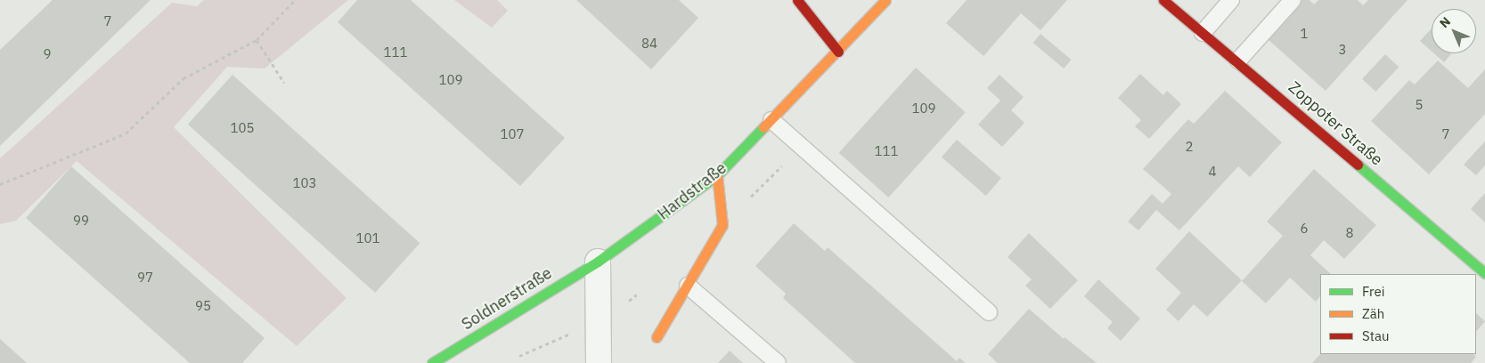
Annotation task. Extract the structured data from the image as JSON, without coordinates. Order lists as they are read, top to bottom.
{
  "streets": {
    "street": ["Zoppoter Straße", "Hardstraße", "Soldnerstraße"]
  },
  "crossings": [
    ["Hardstraße", "Soldnerstraße"]
  ],
  "house_numbers": [
    "7",
    "1",
    "84",
    "3",
    "111",
    "9",
    "109",
    "5",
    "109",
    "105",
    "107",
    "7",
    "2",
    "111",
    "4",
    "103",
    "99",
    "6",
    "8",
    "101",
    "97",
    "95"
  ],
  "legend": ["Frei", "Zäh", "Stau"],
  "north": "top left"
}
